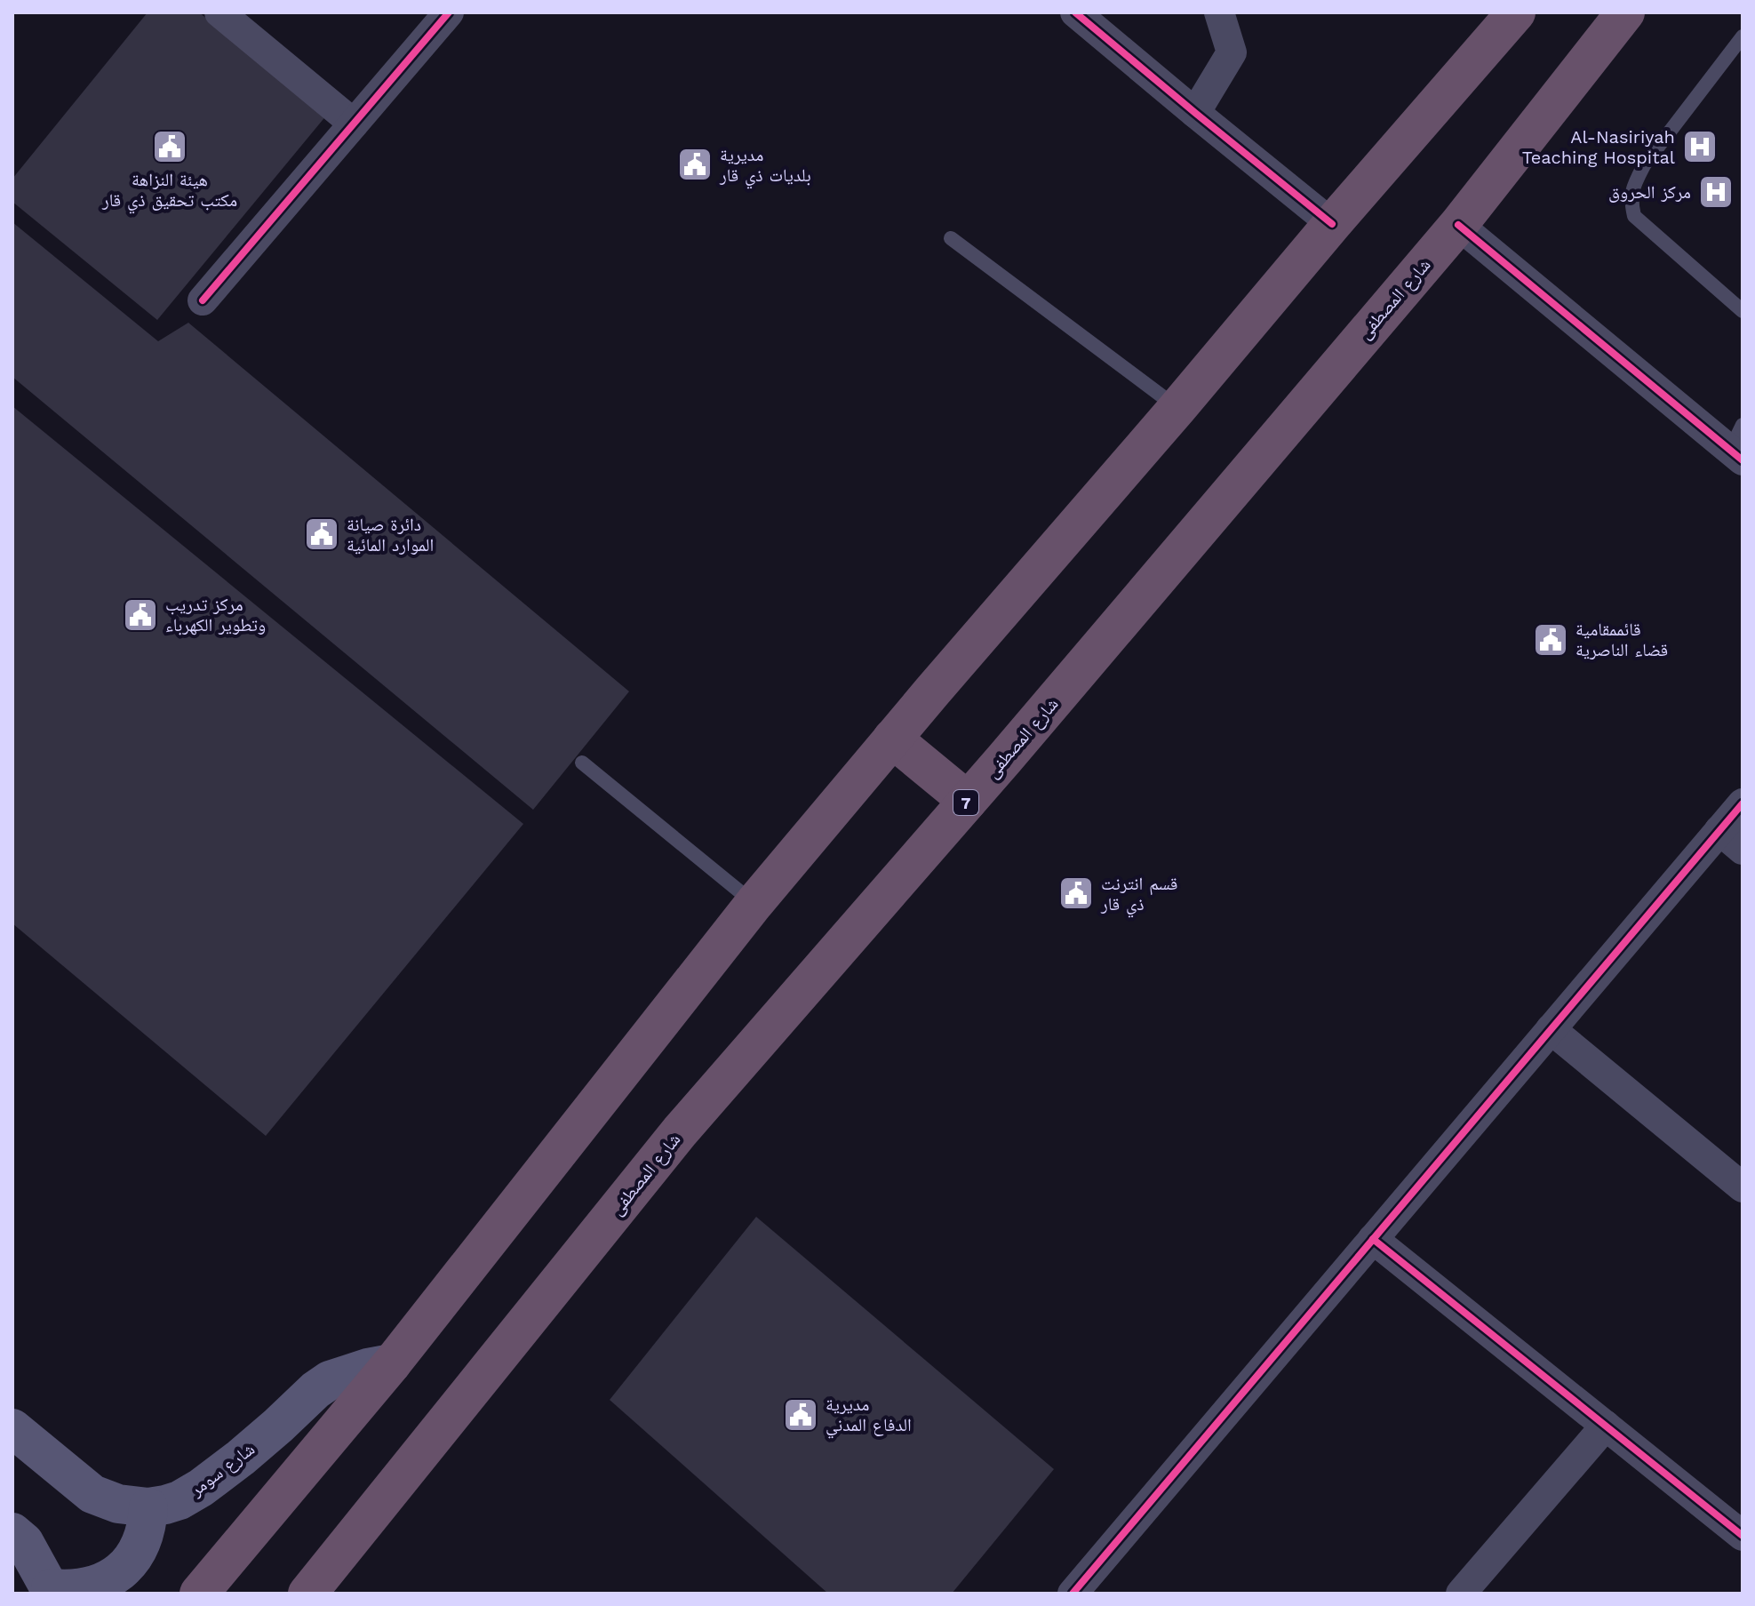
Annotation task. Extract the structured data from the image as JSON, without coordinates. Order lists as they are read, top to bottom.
{
  "streets": {
    "highway": ["شارع المصطفى", "7"],
    "main road": ["شارع سومر"]
  },
  "places": {
    "public building": [
      "هيئة النزاهة مكتب تحقيق ذي قار",
      "مديرية بلديات ذي قار",
      "دائرة صيانة الموارد المائية",
      "مركز تدريب وتطوير الكهرباء",
      "قائممقامية قضاء الناصرية",
      "قسم انترنت ذي قار",
      "مديرية الدفاع المدني"
    ],
    "hospital": ["Al-Nasiriyah Teaching Hospital", "مركز الحروق"]
  }
}
